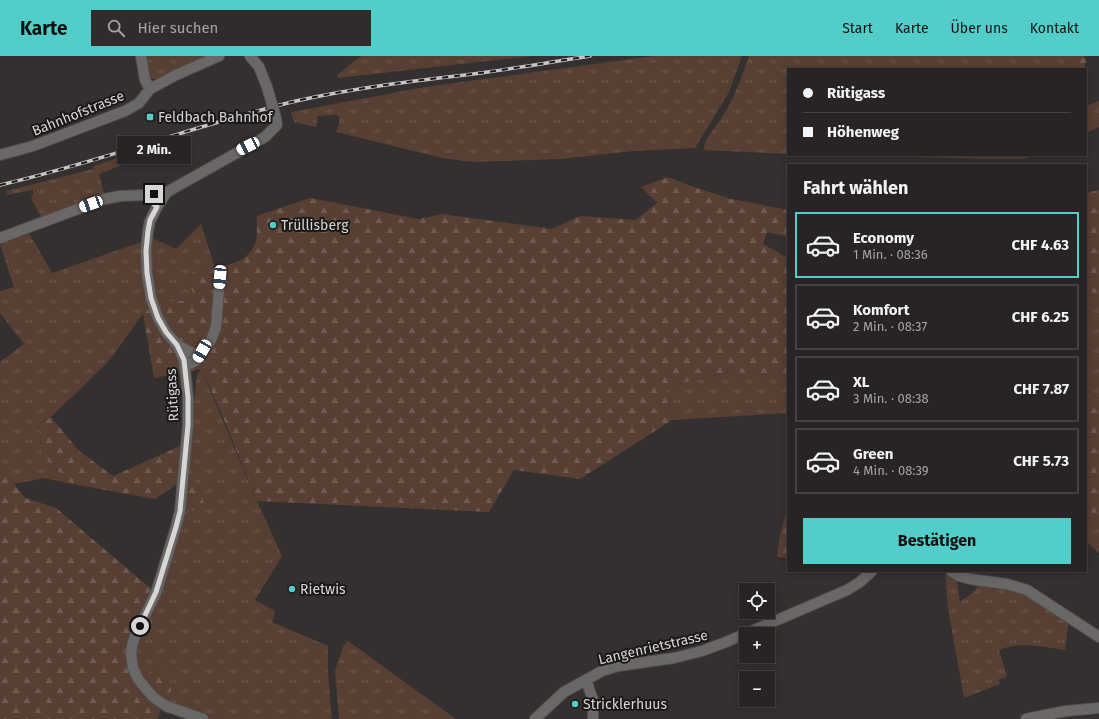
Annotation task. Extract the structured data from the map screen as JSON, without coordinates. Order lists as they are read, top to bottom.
{
  "streets": {
    "street": ["Bahnhofstrasse", "Rütigass", "Langenrietstrasse"]
  },
  "places": {
    "transit": ["Feldbach Bahnhof"],
    "other": ["Trüllisberg", "Rietwis", "Stricklerhuus"]
  },
  "page": {
    "header": "Karte",
    "search": "Hier suchen",
    "nav": [
      "Start",
      "Karte",
      "Über uns",
      "Kontakt"
    ],
    "banner": ["Rütigass", "Höhenweg"],
    "bubble": "2 Min.",
    "heading": "Fahrt wählen",
    "list": [
      {
        "name": "Economy",
        "note": "1 Min. · 08:36",
        "value": "CHF 4.63"
      },
      {
        "name": "Komfort",
        "note": "2 Min. · 08:37",
        "value": "CHF 6.25"
      },
      {
        "name": "XL",
        "note": "3 Min. · 08:38",
        "value": "CHF 7.87"
      },
      {
        "name": "Green",
        "note": "4 Min. · 08:39",
        "value": "CHF 5.73"
      }
    ],
    "buttons": "Bestätigen",
    "map_buttons": ["+", "−"]
  }
}
